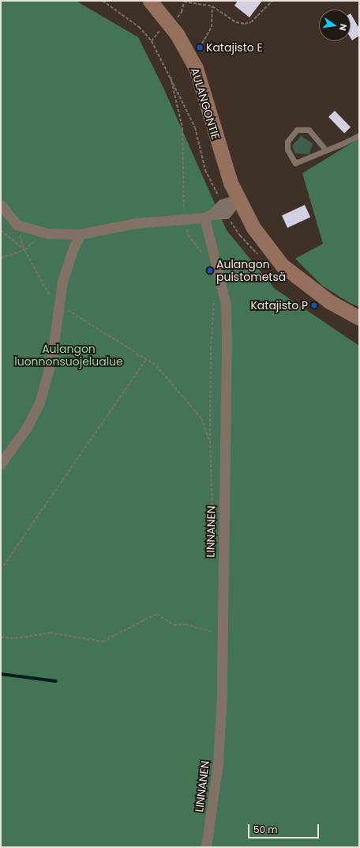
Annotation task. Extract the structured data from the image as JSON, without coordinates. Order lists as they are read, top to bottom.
{
  "streets": {
    "street": ["AULANGONTIE", "LINNANEN"]
  },
  "parks": ["Aulangon luonnonsuojelualue"],
  "places": ["Katajisto E", "Aulangon puistometsä", "Katajisto P"],
  "scale_bar": "50 m",
  "north": "right"
}
